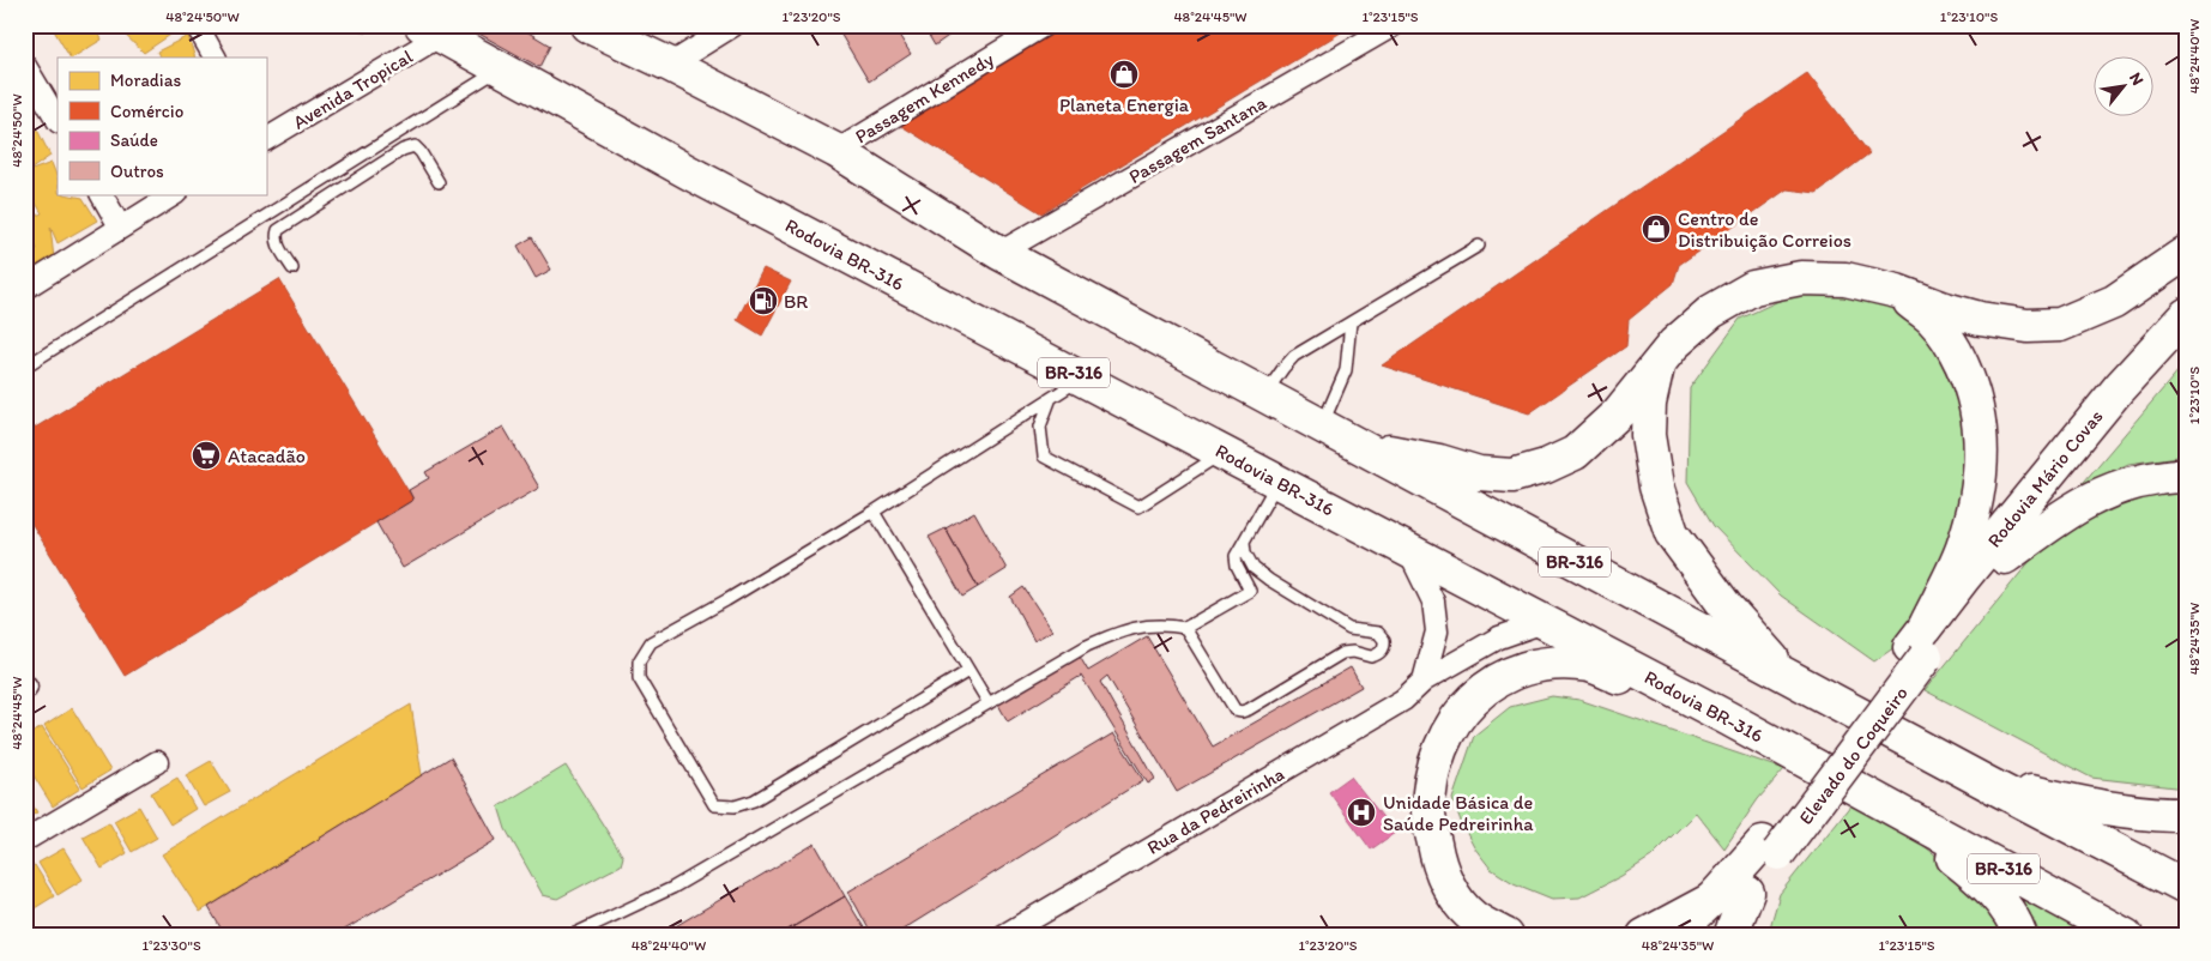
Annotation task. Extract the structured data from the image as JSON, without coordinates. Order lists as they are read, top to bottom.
{
  "streets": {
    "main road": [
      "Rodovia BR-316",
      "BR-316",
      "Rodovia Mário Covas",
      "Elevado do Coqueiro"
    ],
    "street": [
      "Avenida Tropical",
      "Passagem Kennedy",
      "Passagem Santana",
      "Rua da Pedreirinha"
    ]
  },
  "crossings": [
    ["Avenida Tropical", "Rodovia BR-316"],
    ["Passagem Kennedy", "BR-316"],
    ["Passagem Santana", "BR-316"],
    ["Rodovia BR-316", "Rua da Pedreirinha"],
    ["Rodovia Mário Covas", "Elevado do Coqueiro"]
  ],
  "places": {
    "shop": ["Planeta Energia", "Centro de Distribuição Correios"],
    "fuel station": ["BR"],
    "supermarket": ["Atacadão"],
    "hospital": ["Unidade Básica de Saúde Pedreirinha"]
  },
  "legend": [
    "Moradias",
    "Comércio",
    "Saúde",
    "Outros"
  ],
  "north": "top right",
  "coordinates": [
    "48°24'50\"W",
    "1°23'20\"S",
    "48°24'45\"W",
    "1°23'15\"S",
    "1°23'10\"S",
    "48°24'40\"W",
    "48°24'35\"W",
    "1°23'30\"S"
  ]
}
